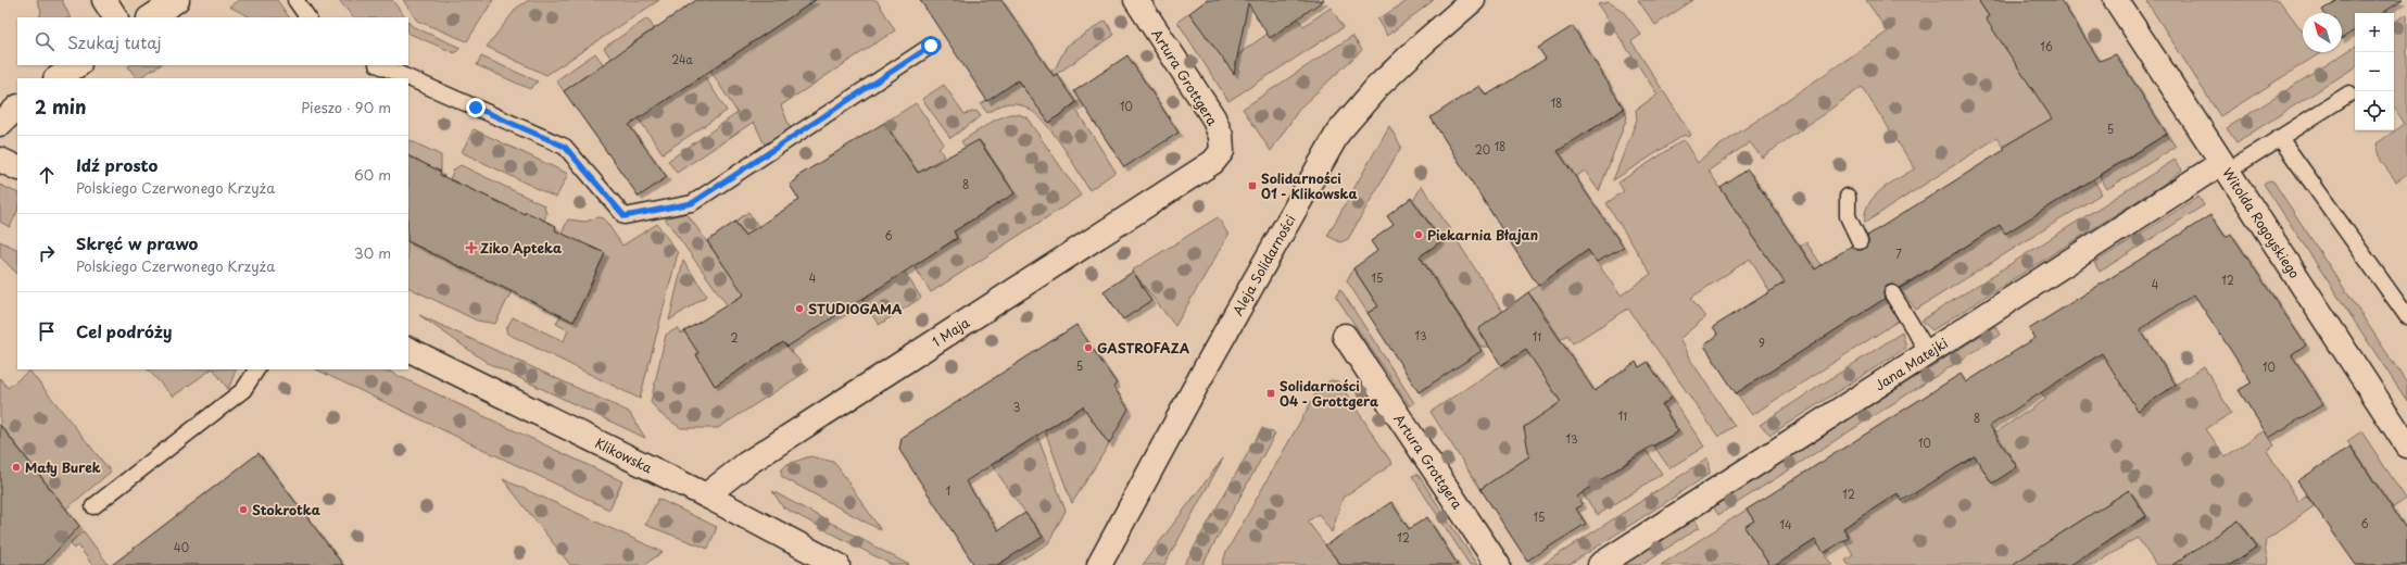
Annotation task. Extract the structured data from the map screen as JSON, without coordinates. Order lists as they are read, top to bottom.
{
  "streets": {
    "street": [
      "Artura Grottgera",
      "Witolda Rogoyskiego",
      "Aleja Solidarności",
      "1 Maja",
      "Jana Matejki",
      "Klikowska"
    ]
  },
  "crossings": [
    ["Artura Grottgera", "1 Maja"],
    ["Witolda Rogoyskiego", "Jana Matejki"],
    ["1 Maja", "Klikowska"]
  ],
  "places": {
    "transit": ["Solidarności 01 - Klikowska", "Solidarności 04 - Grottgera"],
    "other": [
      "Piekarnia Błajan",
      "STUDIOGAMA",
      "GASTROFAZA",
      "Mały Burek",
      "Stokrotka"
    ],
    "health": ["Ziko Apteka"]
  },
  "house_numbers": [
    "16",
    "24a",
    "18",
    "10",
    "5",
    "18",
    "20",
    "8",
    "6",
    "7",
    "4",
    "15",
    "12",
    "4",
    "13",
    "11",
    "2",
    "9",
    "5",
    "10",
    "3",
    "11",
    "8",
    "13",
    "10",
    "1",
    "12",
    "15",
    "6",
    "14",
    "12",
    "40"
  ],
  "north": "top left",
  "page": {
    "map_buttons": ["+", "−"],
    "search": "Szukaj tutaj",
    "heading": ["2 min", "Pieszo · 90 m"],
    "list": [
      ["Idź prosto", "Polskiego Czerwonego Krzyża", "60 m"],
      ["Skręć w prawo", "Polskiego Czerwonego Krzyża", "30 m"],
      "Cel podróży"
    ]
  }
}
